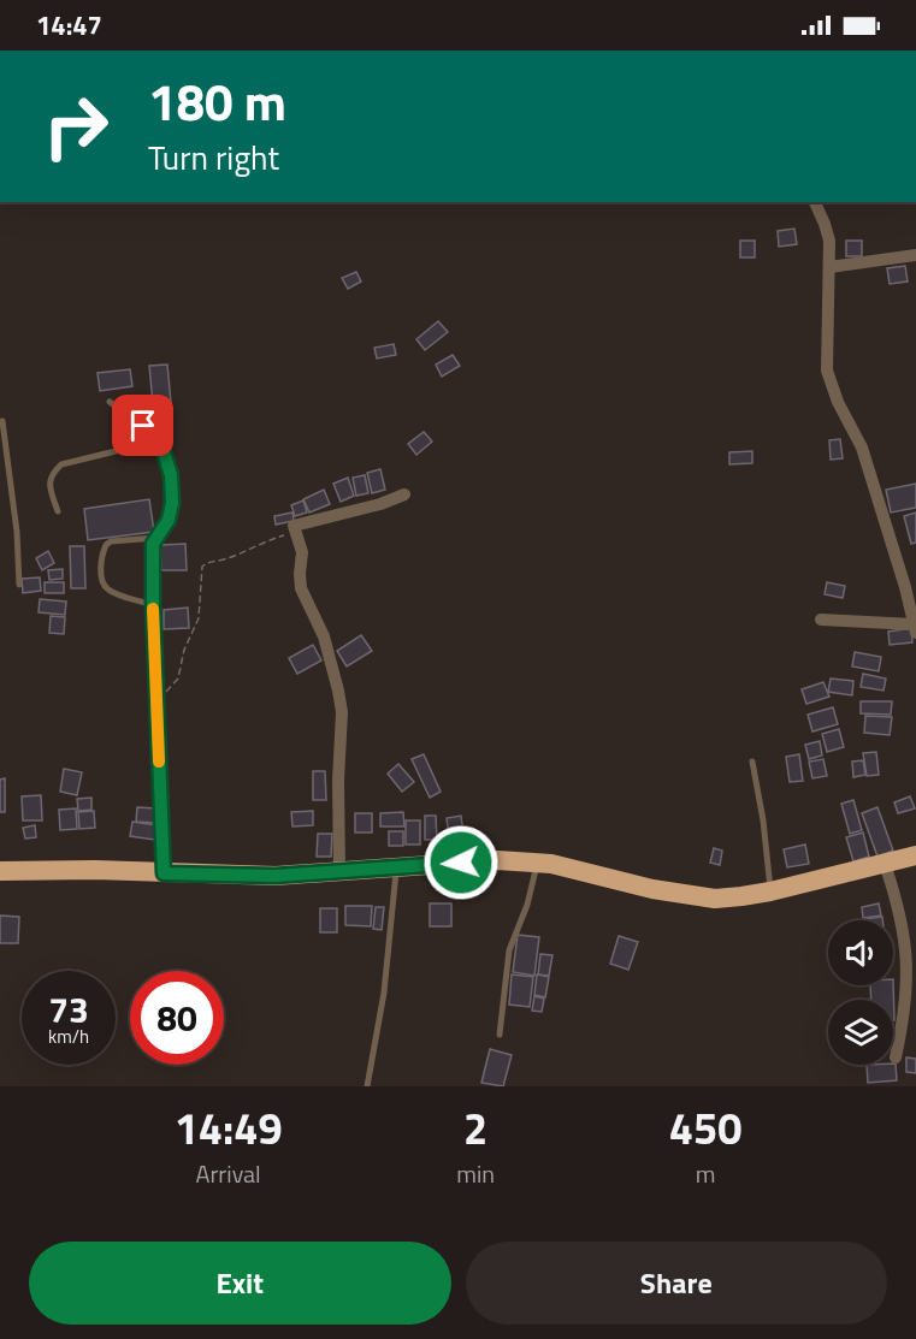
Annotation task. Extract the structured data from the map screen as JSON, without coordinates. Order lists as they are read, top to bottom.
{
  "page": {
    "status": "14:47",
    "turn": ["180 m", "Turn right"],
    "speed": "73 km/h",
    "limit": "80",
    "eta": [
      "14:49",
      "Arrival",
      "2",
      "min",
      "450",
      "m"
    ],
    "buttons": ["Exit", "Share"]
  }
}
